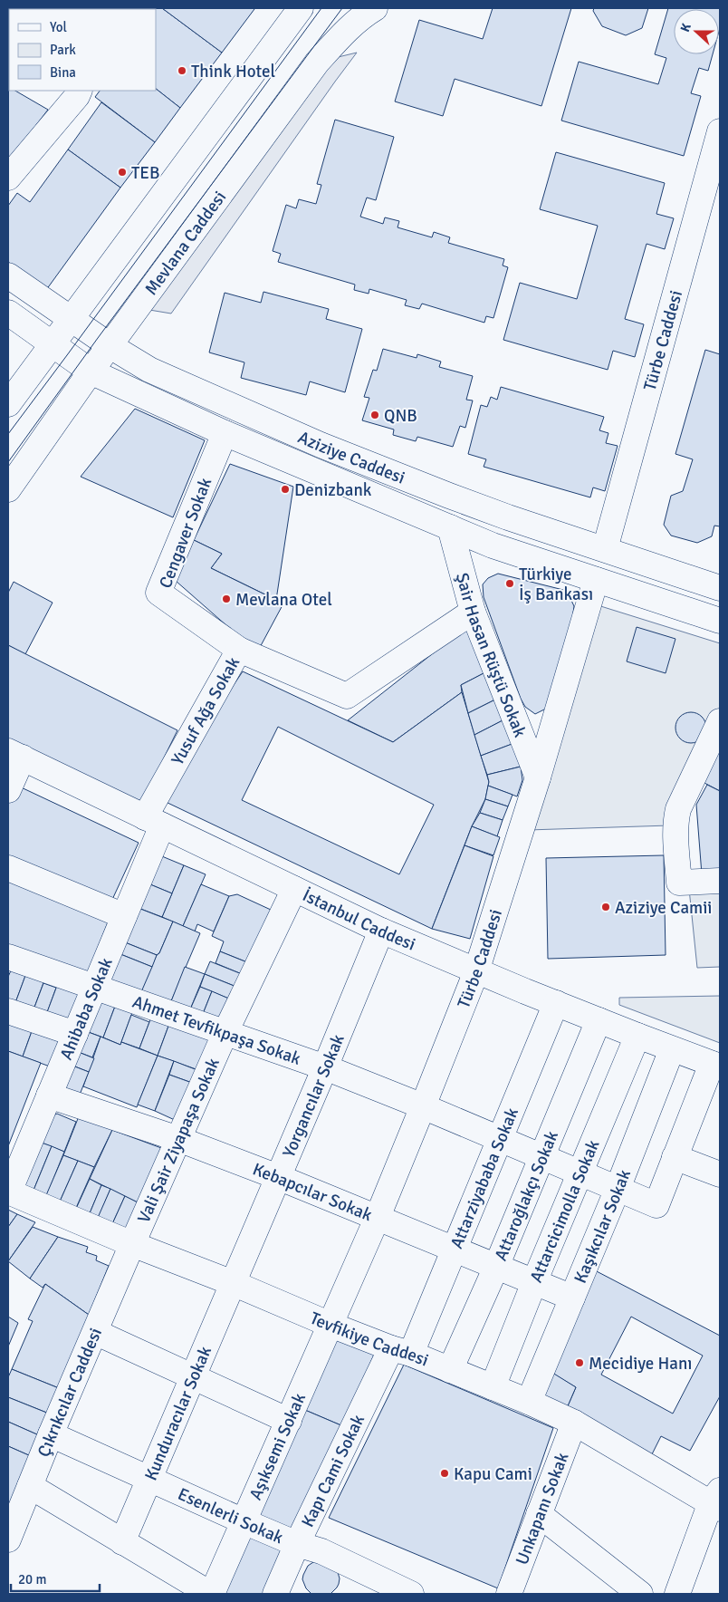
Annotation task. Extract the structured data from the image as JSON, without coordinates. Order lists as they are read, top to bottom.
{
  "streets": {
    "street": [
      "Mevlana Caddesi",
      "Türbe Caddesi",
      "Aziziye Caddesi",
      "Cengaver Sokak",
      "Şair Hasan Rüştü Sokak",
      "Yusuf Ağa Sokak",
      "İstanbul Caddesi",
      "Ahibaba Sokak",
      "Ahmet Tevfikpaşa Sokak",
      "Yorgancılar Sokak",
      "Vali Şair Ziyapaşa Sokak",
      "Attarziyababa Sokak",
      "Kebapcılar Sokak",
      "Attaroğlakçı Sokak",
      "Attarcicimolla Sokak",
      "Kaşıkcılar Sokak",
      "Tevfikiye Caddesi",
      "Çıkrıkcılar Caddesi",
      "Kunduracılar Sokak",
      "Aşıksemi Sokak",
      "Kapı Cami Sokak",
      "Unkapanı Sokak",
      "Esenlerli Sokak"
    ]
  },
  "crossings": [
    ["Mevlana Caddesi", "Aziziye Caddesi"],
    ["Türbe Caddesi", "Aziziye Caddesi"],
    ["Türbe Caddesi", "Şair Hasan Rüştü Sokak"],
    ["Türbe Caddesi", "İstanbul Caddesi"],
    ["Türbe Caddesi", "Ahmet Tevfikpaşa Sokak"],
    ["Türbe Caddesi", "Kebapcılar Sokak"],
    ["Türbe Caddesi", "Tevfikiye Caddesi"],
    ["Türbe Caddesi", "Aşıksemi Sokak"],
    ["Aziziye Caddesi", "Cengaver Sokak"],
    ["Aziziye Caddesi", "Şair Hasan Rüştü Sokak"],
    ["Cengaver Sokak", "Yusuf Ağa Sokak"],
    ["Şair Hasan Rüştü Sokak", "Yusuf Ağa Sokak"],
    ["Yusuf Ağa Sokak", "İstanbul Caddesi"],
    ["Yusuf Ağa Sokak", "Ahibaba Sokak"],
    ["İstanbul Caddesi", "Ahibaba Sokak"],
    ["İstanbul Caddesi", "Yorgancılar Sokak"],
    ["İstanbul Caddesi", "Vali Şair Ziyapaşa Sokak"],
    ["İstanbul Caddesi", "Attarziyababa Sokak"],
    ["İstanbul Caddesi", "Attaroğlakçı Sokak"],
    ["İstanbul Caddesi", "Attarcicimolla Sokak"],
    ["İstanbul Caddesi", "Kaşıkcılar Sokak"],
    ["Ahibaba Sokak", "Ahmet Tevfikpaşa Sokak"],
    ["Ahibaba Sokak", "Kebapcılar Sokak"],
    ["Ahibaba Sokak", "Tevfikiye Caddesi"],
    ["Ahmet Tevfikpaşa Sokak", "Yorgancılar Sokak"],
    ["Ahmet Tevfikpaşa Sokak", "Vali Şair Ziyapaşa Sokak"],
    ["Ahmet Tevfikpaşa Sokak", "Attarziyababa Sokak"],
    ["Ahmet Tevfikpaşa Sokak", "Attaroğlakçı Sokak"],
    ["Ahmet Tevfikpaşa Sokak", "Attarcicimolla Sokak"],
    ["Ahmet Tevfikpaşa Sokak", "Kaşıkcılar Sokak"],
    ["Yorgancılar Sokak", "Kebapcılar Sokak"],
    ["Yorgancılar Sokak", "Tevfikiye Caddesi"],
    ["Yorgancılar Sokak", "Kunduracılar Sokak"],
    ["Vali Şair Ziyapaşa Sokak", "Kebapcılar Sokak"],
    ["Vali Şair Ziyapaşa Sokak", "Tevfikiye Caddesi"],
    ["Vali Şair Ziyapaşa Sokak", "Çıkrıkcılar Caddesi"],
    ["Attarziyababa Sokak", "Kebapcılar Sokak"],
    ["Attarziyababa Sokak", "Tevfikiye Caddesi"],
    ["Attarziyababa Sokak", "Kapı Cami Sokak"],
    ["Kebapcılar Sokak", "Attaroğlakçı Sokak"],
    ["Kebapcılar Sokak", "Attarcicimolla Sokak"],
    ["Kebapcılar Sokak", "Kaşıkcılar Sokak"],
    ["Attaroğlakçı Sokak", "Tevfikiye Caddesi"],
    ["Attarcicimolla Sokak", "Tevfikiye Caddesi"],
    ["Kaşıkcılar Sokak", "Tevfikiye Caddesi"],
    ["Tevfikiye Caddesi", "Çıkrıkcılar Caddesi"],
    ["Tevfikiye Caddesi", "Kunduracılar Sokak"],
    ["Tevfikiye Caddesi", "Aşıksemi Sokak"],
    ["Tevfikiye Caddesi", "Kapı Cami Sokak"],
    ["Tevfikiye Caddesi", "Unkapanı Sokak"],
    ["Çıkrıkcılar Caddesi", "Esenlerli Sokak"],
    ["Kunduracılar Sokak", "Esenlerli Sokak"],
    ["Aşıksemi Sokak", "Esenlerli Sokak"],
    ["Kapı Cami Sokak", "Esenlerli Sokak"]
  ],
  "places": [
    "Think Hotel",
    "TEB",
    "QNB",
    "Denizbank",
    "Türkiye İş Bankası",
    "Mevlana Otel",
    "Aziziye Camii",
    "Mecidiye Hanı",
    "Kapu Cami"
  ],
  "legend": ["Yol", "Park", "Bina"],
  "scale_bar": "20 m",
  "north": "left"
}
